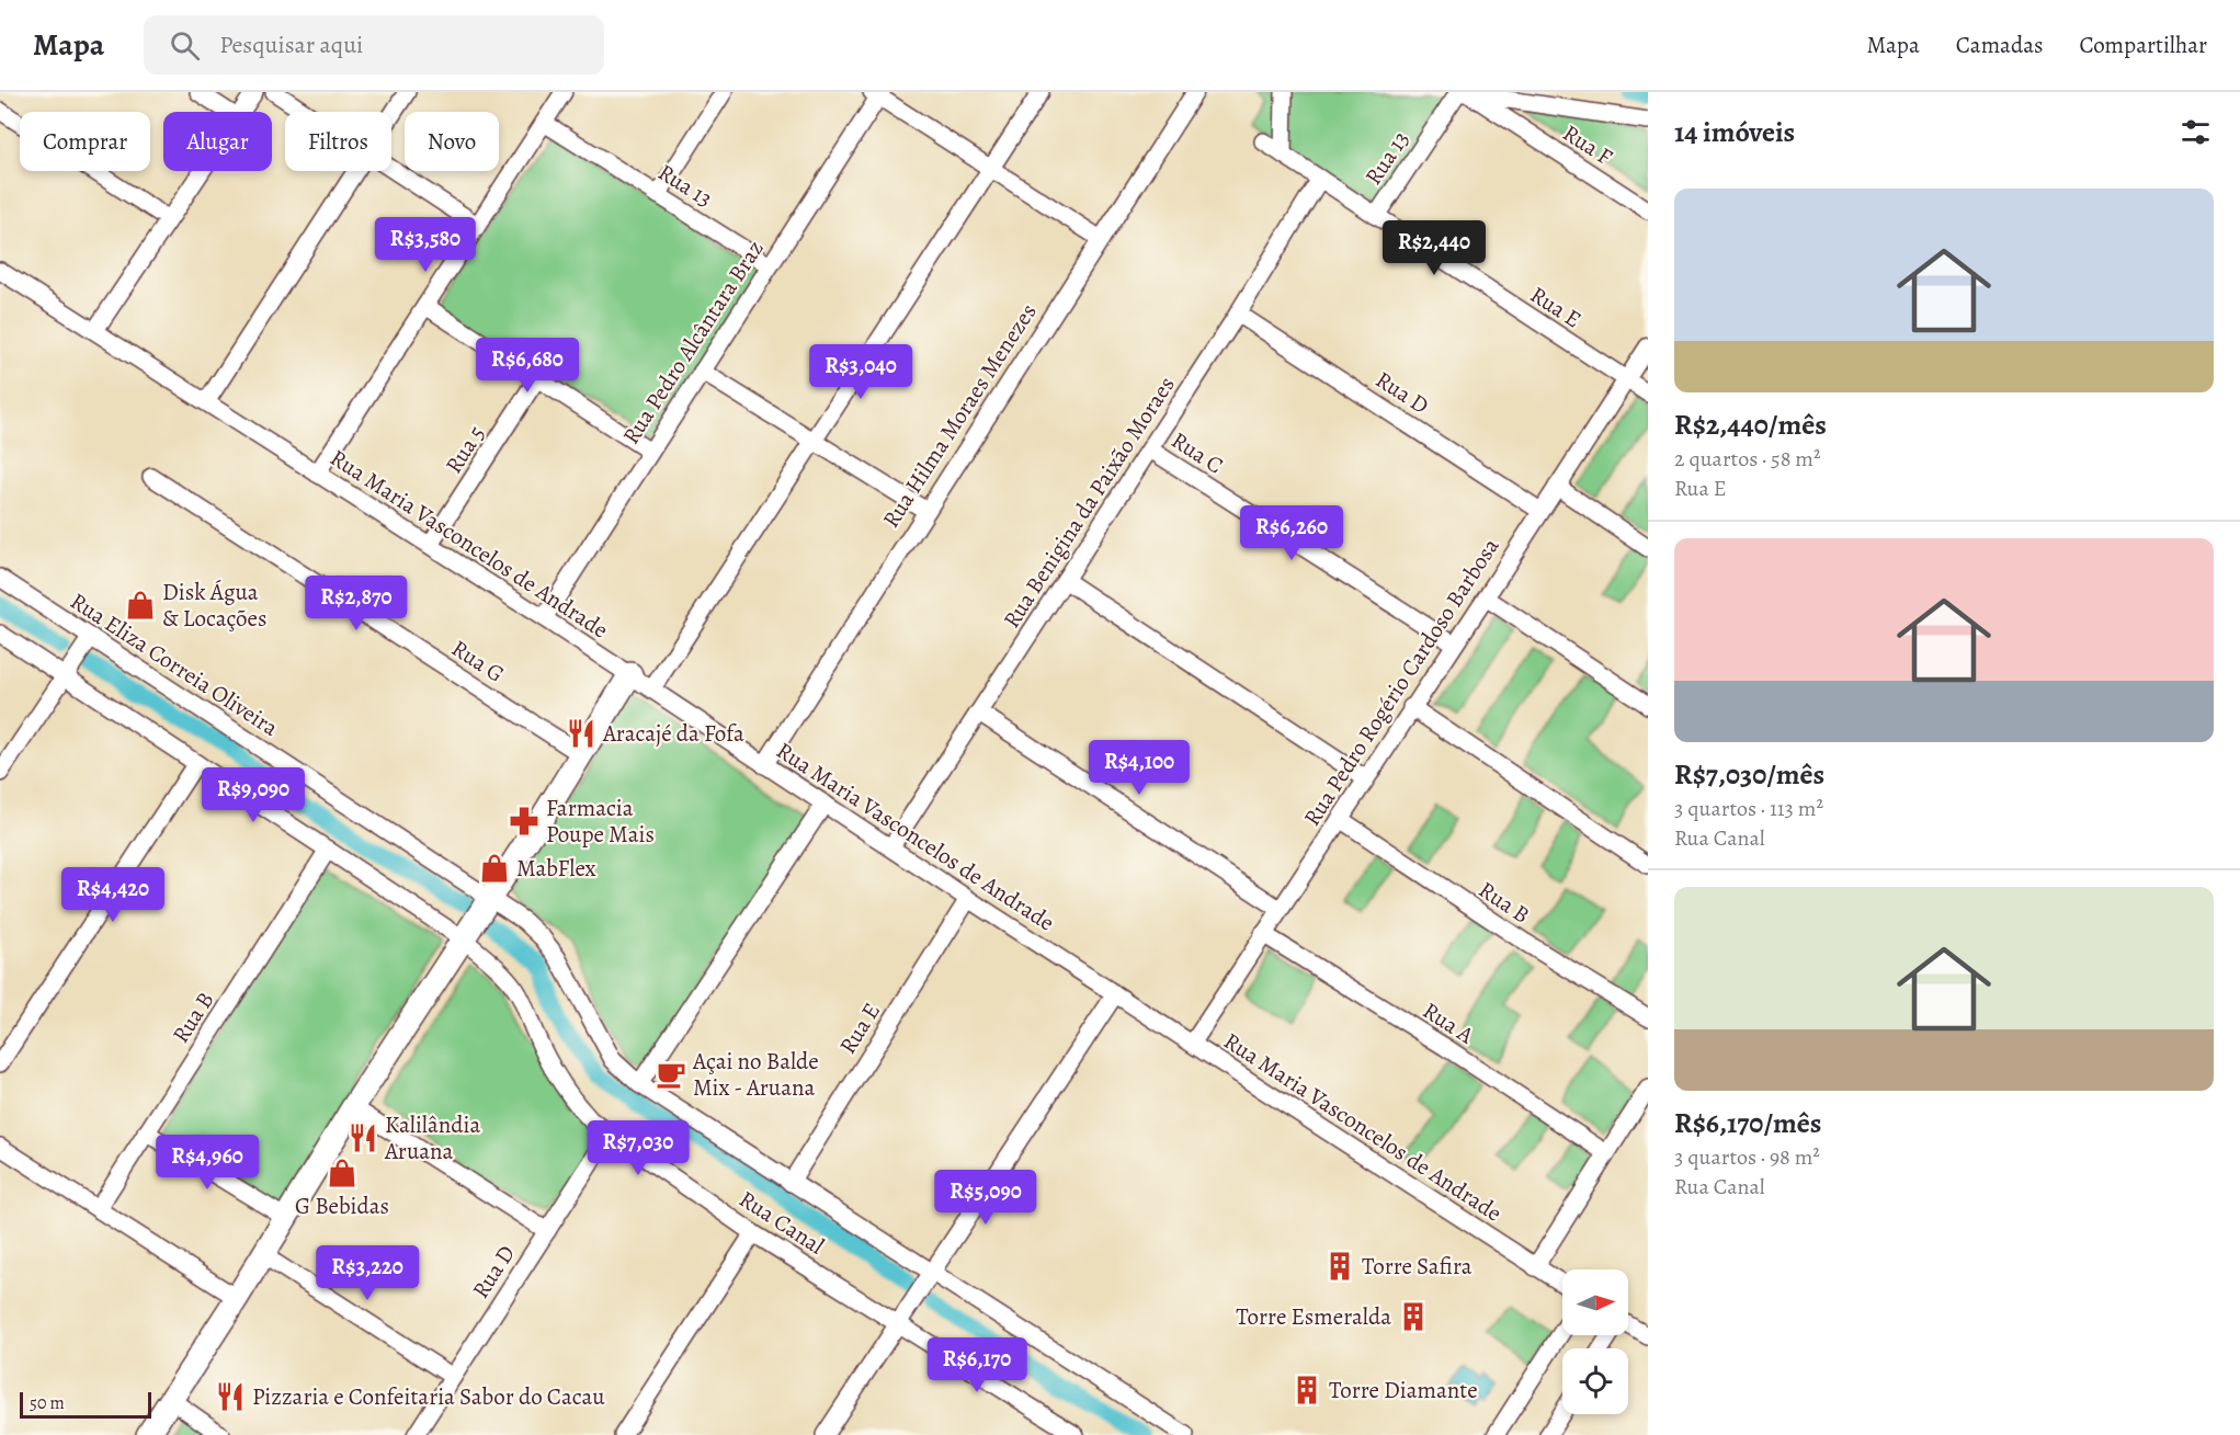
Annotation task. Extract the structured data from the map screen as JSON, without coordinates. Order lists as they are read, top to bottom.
{
  "streets": {
    "street": [
      "Rua F",
      "Rua 13",
      "Rua E",
      "Rua Pedro Alcântara Braz",
      "Rua D",
      "Rua Hilma Moraes Menezes",
      "Rua 5",
      "Rua C",
      "Rua Benigina da Paixão Moraes",
      "Rua Maria Vasconcelos de Andrade",
      "Rua G",
      "Rua Eliza Correia Oliveira",
      "Rua Pedro Rogério Cardoso Barbosa",
      "Rua B",
      "Rua A",
      "Rua Canal"
    ]
  },
  "crossings": [
    ["Rua F", "Rua 13"],
    ["Rua 13", "Rua E"],
    ["Rua 13", "Rua Pedro Alcântara Braz"],
    ["Rua E", "Rua Benigina da Paixão Moraes"],
    ["Rua E", "Rua Maria Vasconcelos de Andrade"],
    ["Rua E", "Rua Eliza Correia Oliveira"],
    ["Rua E", "Rua Pedro Rogério Cardoso Barbosa"],
    ["Rua Pedro Alcântara Braz", "Rua Maria Vasconcelos de Andrade"],
    ["Rua D", "Rua Benigina da Paixão Moraes"],
    ["Rua D", "Rua Pedro Rogério Cardoso Barbosa"],
    ["Rua D", "Rua Canal"],
    ["Rua Hilma Moraes Menezes", "Rua Maria Vasconcelos de Andrade"],
    ["Rua 5", "Rua Maria Vasconcelos de Andrade"],
    ["Rua C", "Rua Benigina da Paixão Moraes"],
    ["Rua C", "Rua Pedro Rogério Cardoso Barbosa"],
    ["Rua Benigina da Paixão Moraes", "Rua Maria Vasconcelos de Andrade"],
    ["Rua Maria Vasconcelos de Andrade", "Rua Pedro Rogério Cardoso Barbosa"],
    ["Rua Pedro Rogério Cardoso Barbosa", "Rua B"],
    ["Rua Pedro Rogério Cardoso Barbosa", "Rua A"]
  ],
  "places": {
    "shop": ["Disk Água & Locações", "MabFlex", "G Bebidas"],
    "restaurant": ["Aracajé da Fofa", "Kalilândia Aruana", "Pizzaria e Confeitaria Sabor do Cacau"],
    "pharmacy": ["Farmacia Poupe Mais"],
    "cafe": ["Açai no Balde Mix - Aruana"],
    "building": ["Torre Safira", "Torre Esmeralda", "Torre Diamante"]
  },
  "scale_bar": "50 m",
  "north": "right",
  "page": {
    "header": "Mapa",
    "search": "Pesquisar aqui",
    "nav": ["Mapa", "Camadas", "Compartilhar"],
    "heading": "14 imóveis",
    "chip": [
      "Comprar",
      "Alugar",
      "Filtros",
      "Novo"
    ],
    "list": [
      {
        "name": "R$2,440/mês",
        "note": "2 quartos · 58 m² · Rua E"
      },
      {
        "name": "R$7,030/mês",
        "note": "3 quartos · 113 m² · Rua Canal"
      },
      {
        "name": "R$6,170/mês",
        "note": "3 quartos · 98 m² · Rua Canal"
      }
    ],
    "price": [
      "R$3,580",
      "R$2,440",
      "R$6,680",
      "R$3,040",
      "R$6,260",
      "R$2,870",
      "R$4,100",
      "R$9,090",
      "R$4,420",
      "R$7,030",
      "R$4,960",
      "R$5,090",
      "R$3,220",
      "R$6,170"
    ],
    "scale": "50 m"
  }
}
